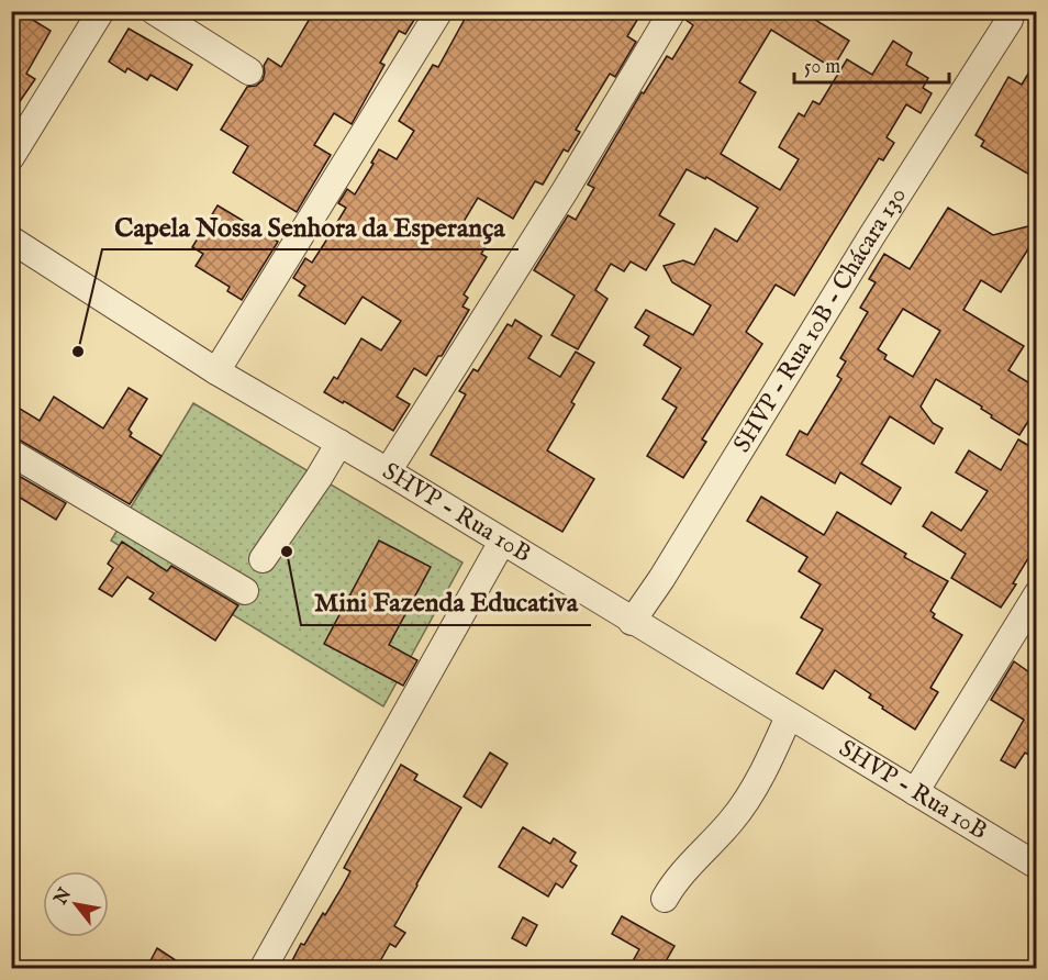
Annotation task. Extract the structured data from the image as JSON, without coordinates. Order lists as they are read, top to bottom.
{
  "streets": {
    "street": ["SHVP - Rua 10B - Chácara 130", "SHVP - Rua 10B"]
  },
  "crossings": [
    ["SHVP - Rua 10B - Chácara 130", "SHVP - Rua 10B"]
  ],
  "places": ["Capela Nossa Senhora da Esperança", "Mini Fazenda Educativa"],
  "scale_bar": "50 m",
  "north": "top left"
}
